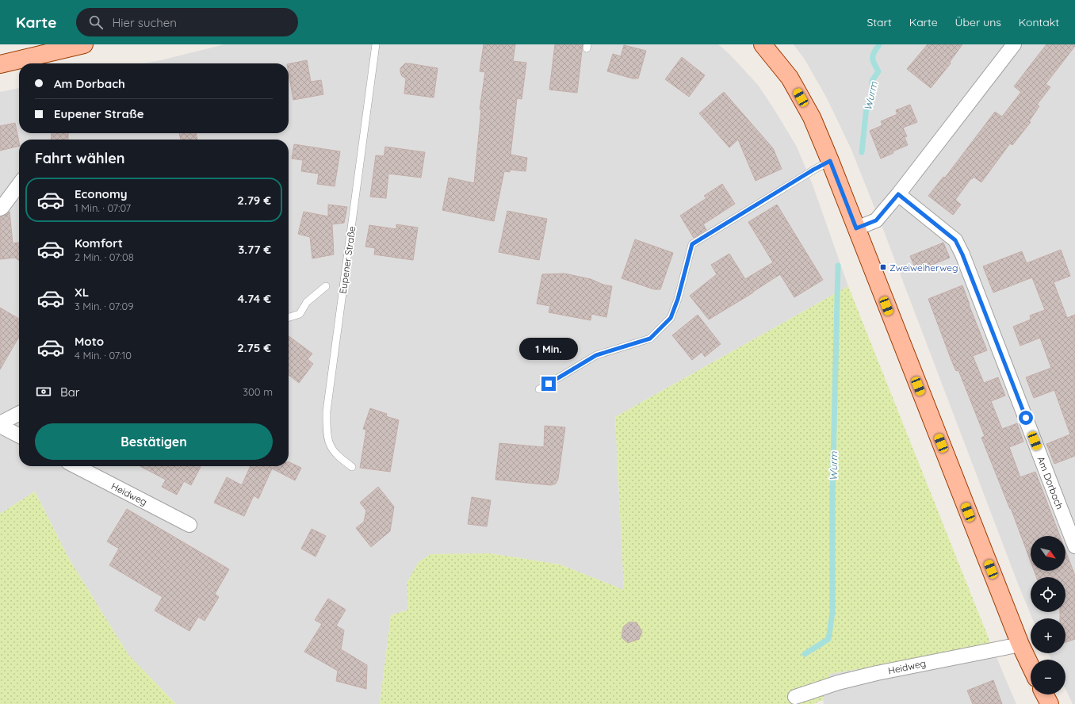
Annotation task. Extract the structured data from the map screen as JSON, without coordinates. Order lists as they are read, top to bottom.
{
  "streets": {
    "street": ["Am Dorbach", "Heidweg"],
    "lane": ["Eupener Straße"]
  },
  "water": ["Wurm"],
  "places": {
    "transit": ["Zweiweiherweg"]
  },
  "north": "bottom right",
  "page": {
    "header": "Karte",
    "search": "Hier suchen",
    "nav": [
      "Start",
      "Karte",
      "Über uns",
      "Kontakt"
    ],
    "banner": ["Am Dorbach", "Eupener Straße"],
    "heading": "Fahrt wählen",
    "list": [
      {
        "name": "Economy",
        "note": "1 Min. · 07:07",
        "value": "2.79 €"
      },
      {
        "name": "Komfort",
        "note": "2 Min. · 07:08",
        "value": "3.77 €"
      },
      {
        "name": "XL",
        "note": "3 Min. · 07:09",
        "value": "4.74 €"
      },
      {
        "name": "Moto",
        "note": "4 Min. · 07:10",
        "value": "2.75 €"
      }
    ],
    "bubble": "1 Min.",
    "pay": ["Bar", "300 m"],
    "buttons": "Bestätigen",
    "map_buttons": ["+", "−"]
  }
}
